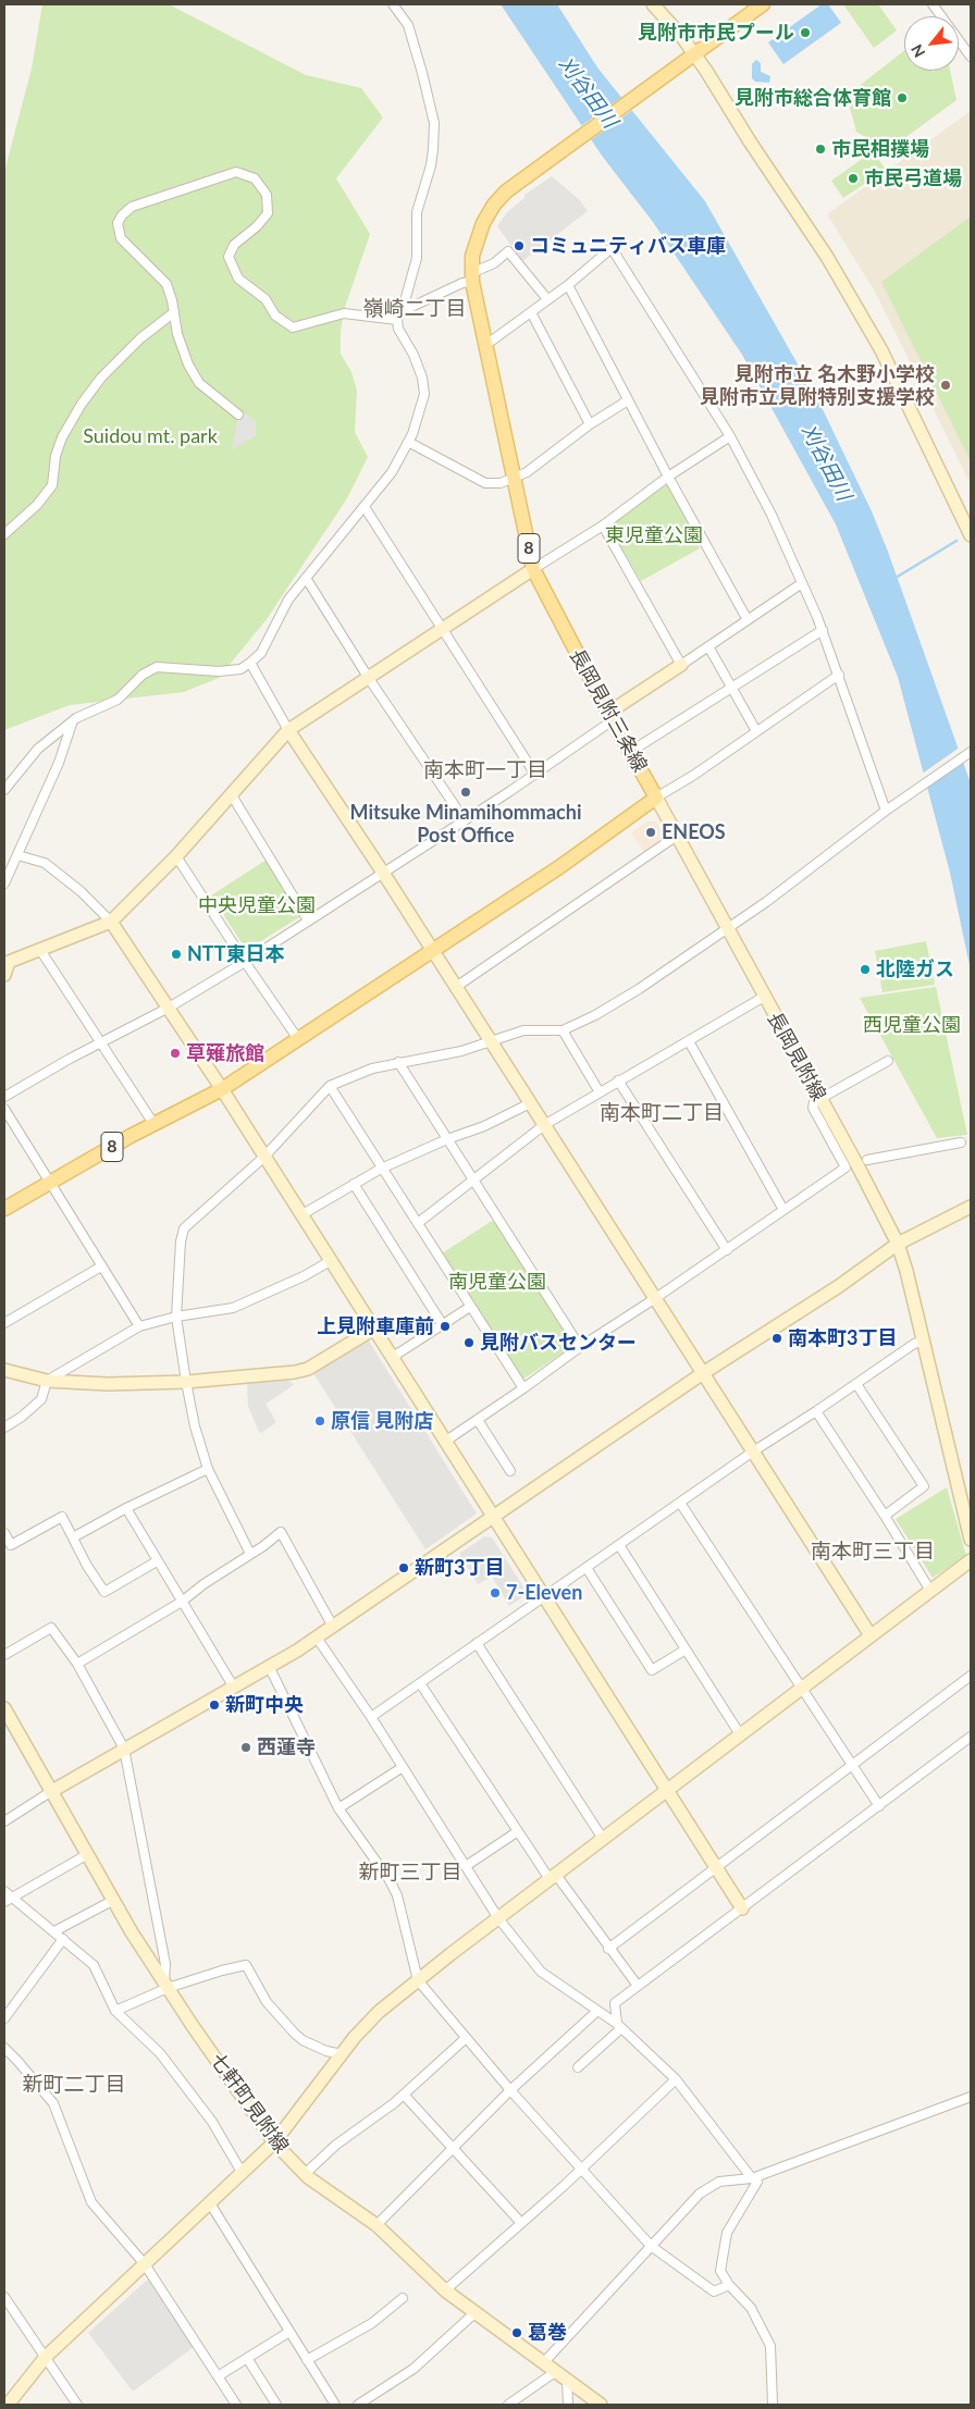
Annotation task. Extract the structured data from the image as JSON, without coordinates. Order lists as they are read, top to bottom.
{
  "streets": {
    "main road": ["8", "長岡見附三条線"],
    "street": ["長岡見附線", "七軒町見附線"]
  },
  "crossings": [
    ["8", "長岡見附三条線"],
    ["8", "長岡見附線"],
    ["長岡見附三条線", "長岡見附線"]
  ],
  "districts": [
    "嶺崎二丁目",
    "南本町一丁目",
    "南本町二丁目",
    "南本町三丁目",
    "新町三丁目",
    "新町二丁目"
  ],
  "water": ["刈谷田川"],
  "parks": [
    "Suidou mt. park",
    "東児童公園",
    "中央児童公園",
    "西児童公園",
    "南児童公園"
  ],
  "places": [
    "見附市市民プール",
    "見附市総合体育館",
    "市民相撲場",
    "市民弓道場",
    "コミュニティバス車庫",
    "見附市立 名木野小学校 見附市立見附特別支援学校",
    "Mitsuke Minamihommachi Post Office",
    "ENEOS",
    "NTT東日本",
    "北陸ガス",
    "草薙旅館",
    "上見附車庫前",
    "南本町3丁目",
    "見附バスセンター",
    "原信 見附店",
    "新町3丁目",
    "7-Eleven",
    "新町中央",
    "西蓮寺",
    "葛巻"
  ],
  "north": "bottom left"
}
